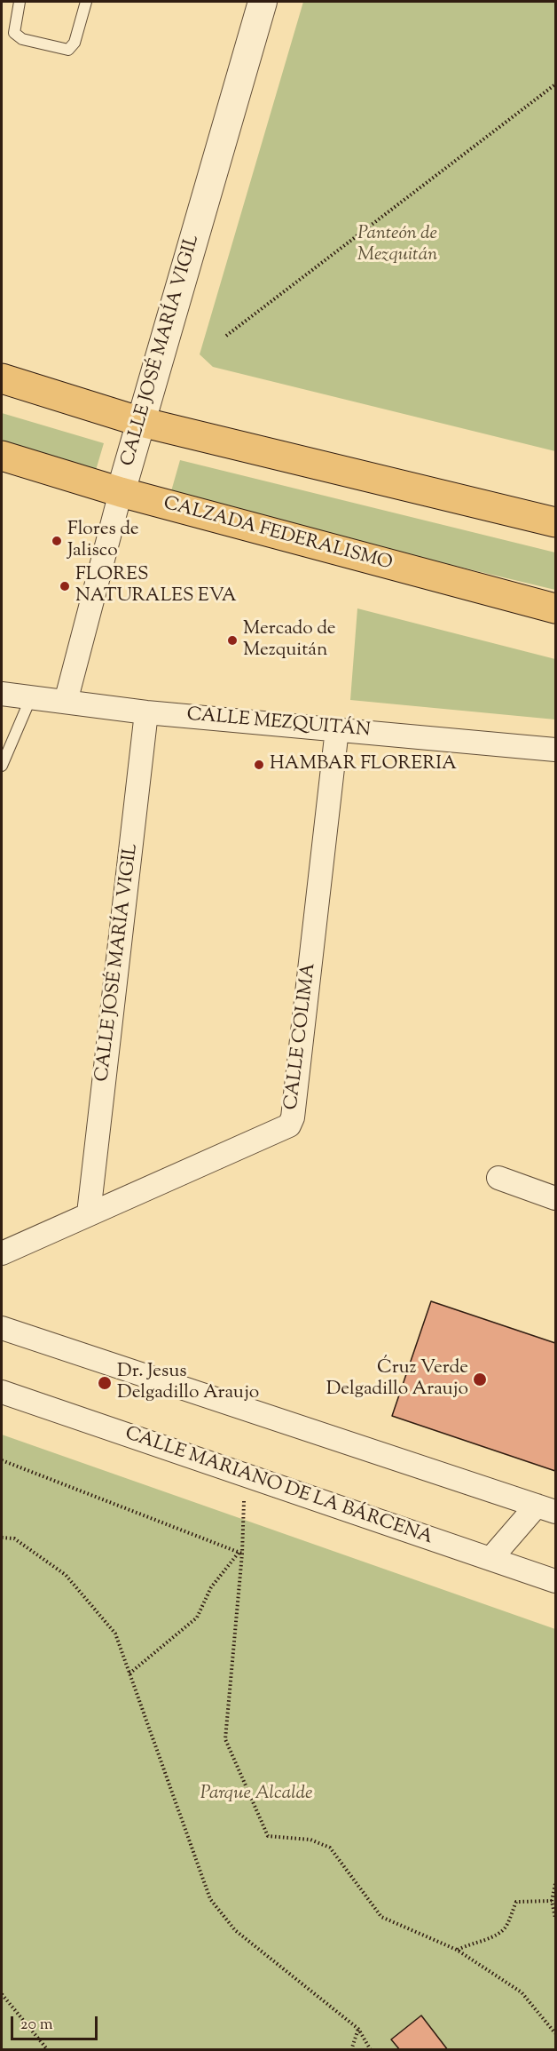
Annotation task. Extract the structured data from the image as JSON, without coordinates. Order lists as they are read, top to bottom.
{
  "streets": {
    "main road": ["CALZADA FEDERALISMO"],
    "street": [
      "CALLE JOSÉ MARÍA VIGIL",
      "CALLE MEZQUITÁN",
      "CALLE COLIMA",
      "CALLE MARIANO DE LA BÁRCENA"
    ]
  },
  "crossings": [
    ["CALLE JOSÉ MARÍA VIGIL", "CALZADA FEDERALISMO"],
    ["CALLE JOSÉ MARÍA VIGIL", "CALLE MEZQUITÁN"],
    ["CALLE JOSÉ MARÍA VIGIL", "CALLE COLIMA"],
    ["CALLE MEZQUITÁN", "CALLE COLIMA"]
  ],
  "parks": ["Panteón de Mezquitán", "Parque Alcalde"],
  "places": [
    "Flores de Jalisco",
    "FLORES NATURALES EVA",
    "Mercado de Mezquitán",
    "HAMBAR FLORERIA",
    "Ćruz Verde Delgadillo Araujo",
    "Dr. Jesus Delgadillo Araujo"
  ],
  "scale_bar": "20 m"
}
